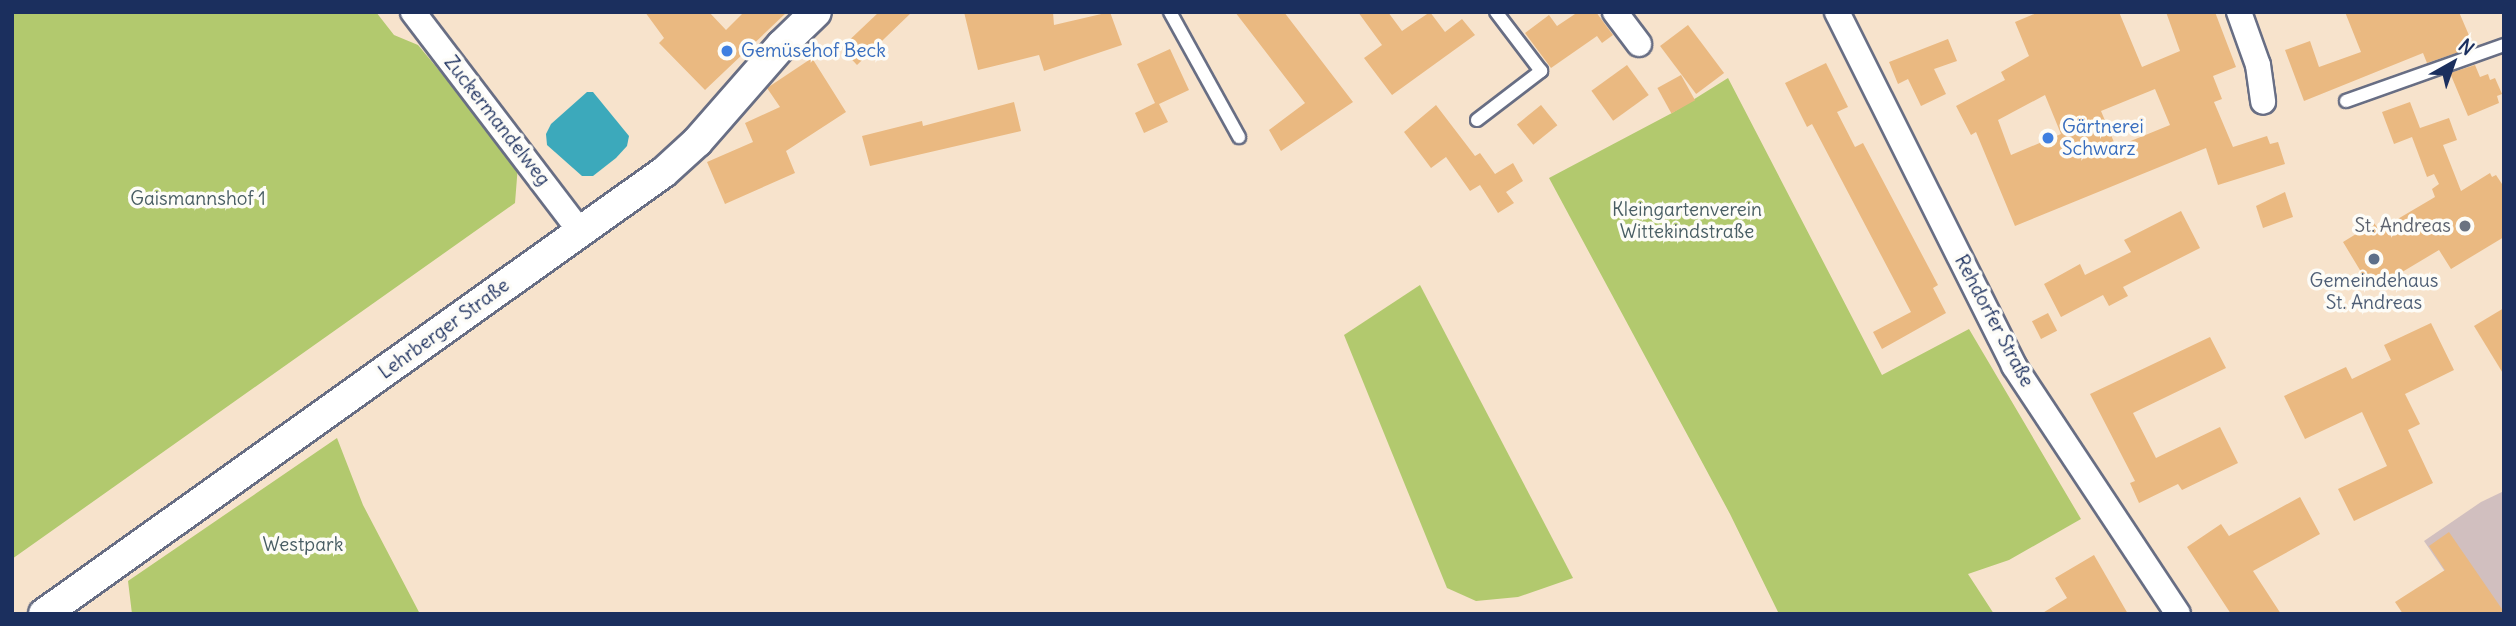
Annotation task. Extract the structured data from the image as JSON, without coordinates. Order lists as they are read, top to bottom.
{
  "streets": {
    "street": ["Zuckermandelweg", "Rehdorfer Straße", "Lehrberger Straße"]
  },
  "crossings": [
    ["Zuckermandelweg", "Lehrberger Straße"]
  ],
  "parks": ["Gaismannshof 1", "Kleingartenverein Wittekindstraße", "Westpark"],
  "places": [
    "Gemüsehof Beck",
    "Gärtnerei Schwarz",
    "St. Andreas",
    "Gemeindehaus St. Andreas"
  ],
  "north": "top right"
}
